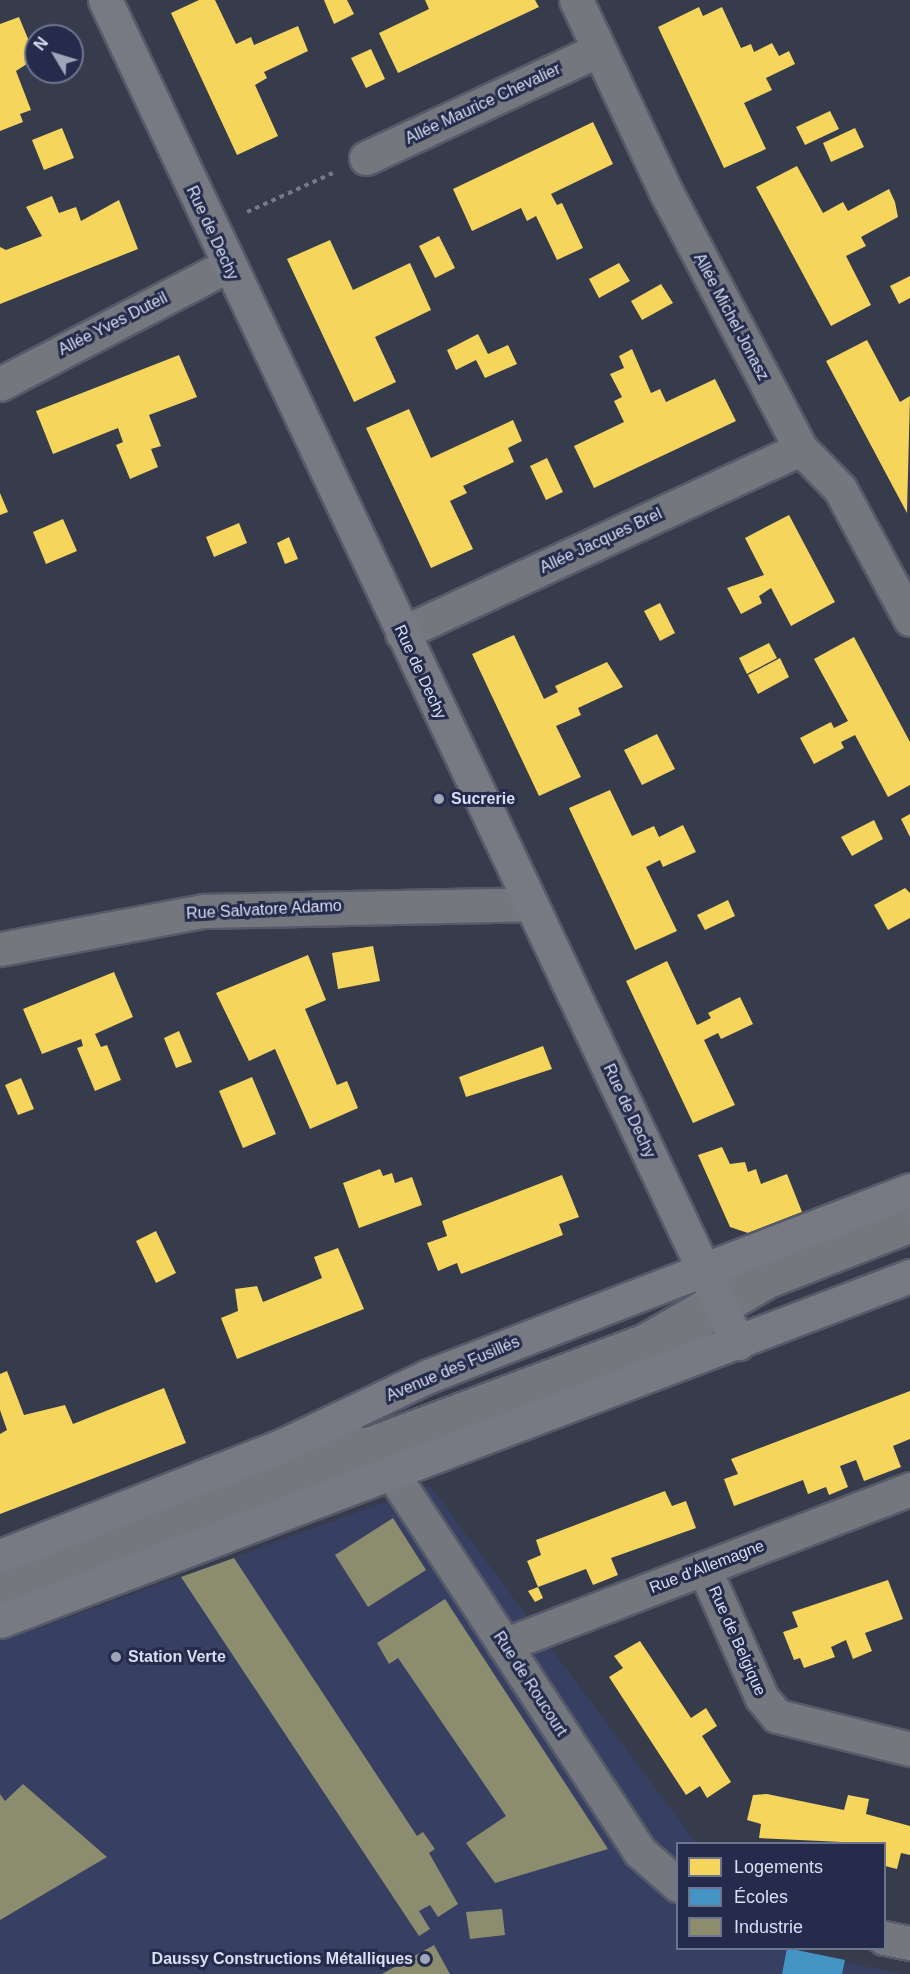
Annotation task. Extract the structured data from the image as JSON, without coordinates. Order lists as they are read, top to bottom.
{
  "streets": {
    "main road": ["Rue de Dechy", "Avenue des Fusillés"],
    "street": [
      "Allée Maurice Chevalier",
      "Allée Michel Jonasz",
      "Allée Yves Duteil",
      "Allée Jacques Brel",
      "Rue Salvatore Adamo",
      "Rue d'Allemagne",
      "Rue de Belgique",
      "Rue de Roucourt"
    ]
  },
  "crossings": [
    ["Allée Maurice Chevalier", "Allée Michel Jonasz"],
    ["Rue de Dechy", "Allée Yves Duteil"],
    ["Rue de Dechy", "Allée Jacques Brel"],
    ["Rue de Dechy", "Rue Salvatore Adamo"],
    ["Rue de Dechy", "Avenue des Fusillés"],
    ["Allée Michel Jonasz", "Allée Jacques Brel"],
    ["Rue d'Allemagne", "Rue de Belgique"],
    ["Rue d'Allemagne", "Rue de Roucourt"]
  ],
  "places": ["Sucrerie", "Station Verte", "Daussy Constructions Métalliques"],
  "legend": ["Logements", "Écoles", "Industrie"],
  "north": "top left"
}
